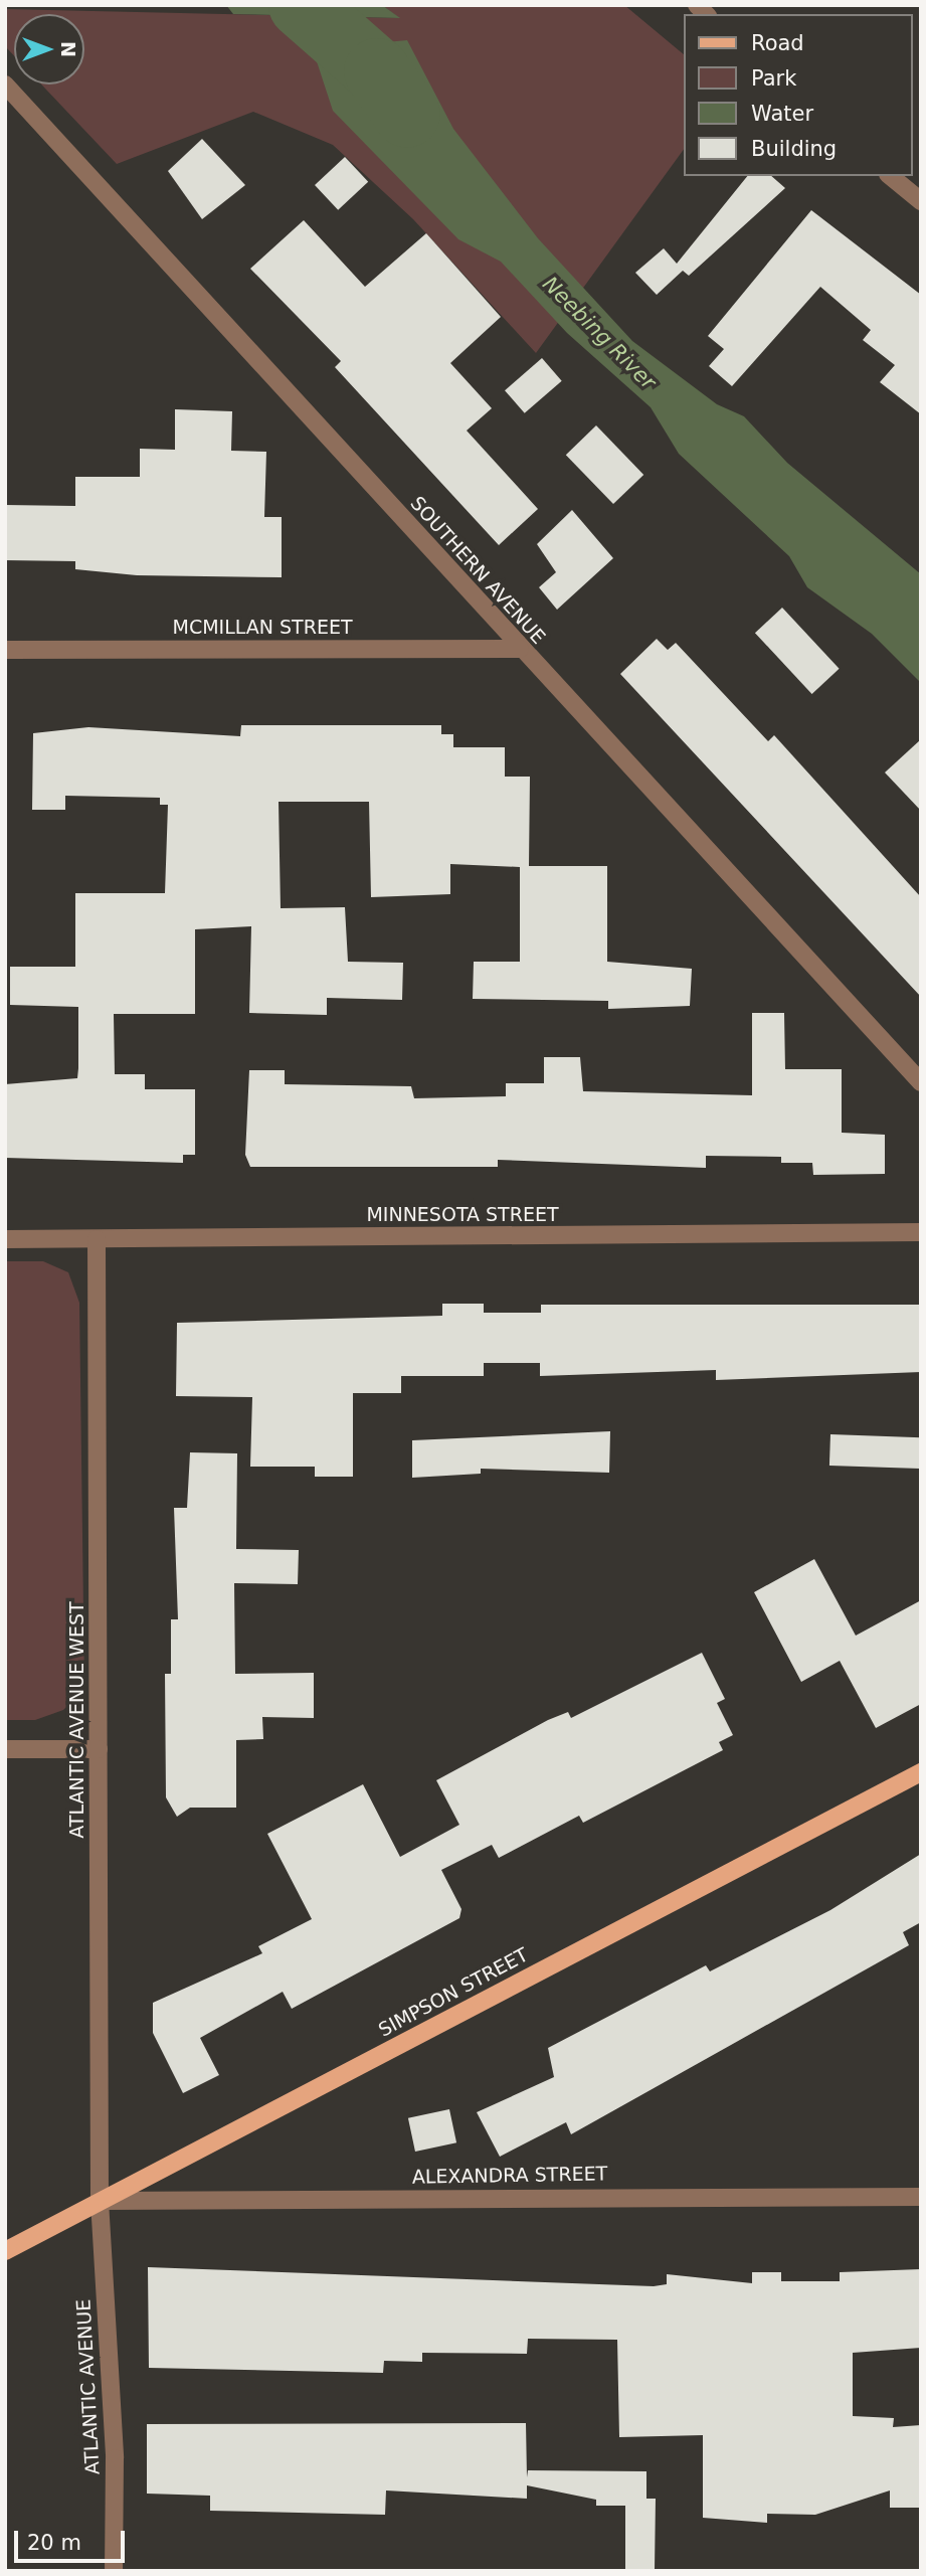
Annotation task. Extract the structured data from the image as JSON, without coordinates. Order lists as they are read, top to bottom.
{
  "streets": {
    "main road": ["SIMPSON STREET"],
    "street": [
      "SOUTHERN AVENUE",
      "MCMILLAN STREET",
      "MINNESOTA STREET",
      "ATLANTIC AVENUE WEST",
      "ALEXANDRA STREET",
      "ATLANTIC AVENUE"
    ]
  },
  "crossings": [
    ["SOUTHERN AVENUE", "MCMILLAN STREET"],
    ["MINNESOTA STREET", "ATLANTIC AVENUE WEST"],
    ["ATLANTIC AVENUE WEST", "SIMPSON STREET"],
    ["ATLANTIC AVENUE WEST", "ALEXANDRA STREET"],
    ["ATLANTIC AVENUE WEST", "ATLANTIC AVENUE"],
    ["SIMPSON STREET", "ALEXANDRA STREET"],
    ["SIMPSON STREET", "ATLANTIC AVENUE"],
    ["ALEXANDRA STREET", "ATLANTIC AVENUE"]
  ],
  "water": ["Neebing River"],
  "legend": [
    "Road",
    "Park",
    "Water",
    "Building"
  ],
  "scale_bar": "20 m",
  "north": "right"
}
